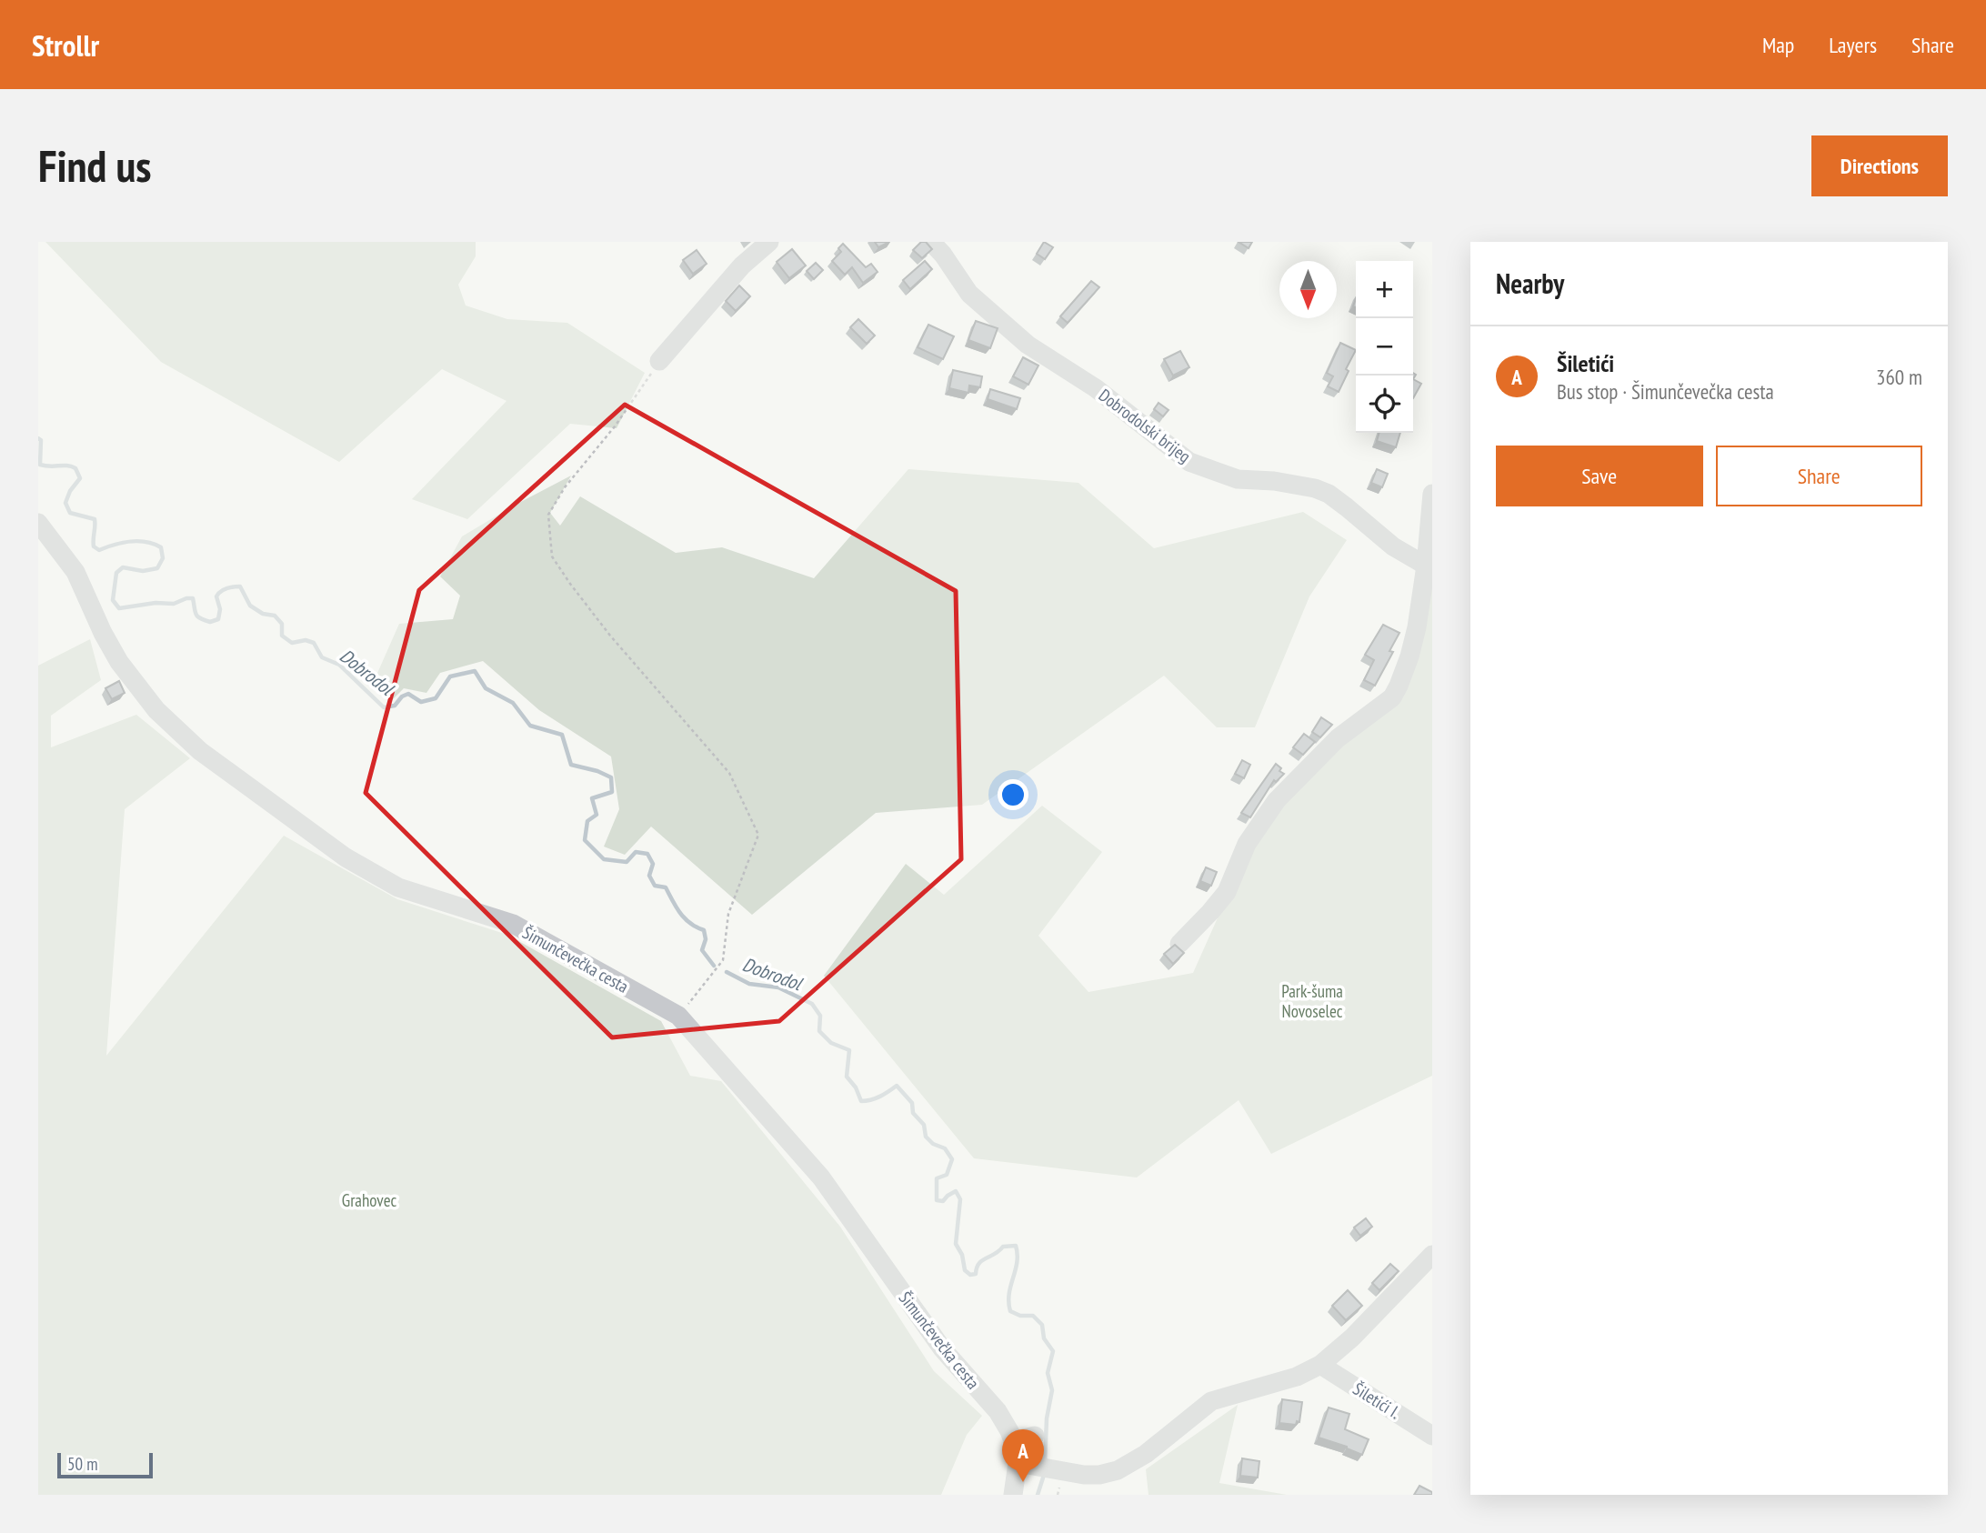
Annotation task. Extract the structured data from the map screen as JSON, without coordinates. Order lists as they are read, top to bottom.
{
  "streets": {
    "street": ["Dobrodolski brijeg", "Šimunčevečka cesta", "Šiletići I."]
  },
  "water": ["Dobrodol"],
  "parks": ["Park-šuma Novoselec", "Grahovec"],
  "scale_bar": "50 m",
  "north": "bottom",
  "page": {
    "header": "Strollr",
    "nav": ["Map", "Layers", "Share"],
    "buttons": [
      "Directions",
      ["Save", "Share"]
    ],
    "title": "Find us",
    "heading": "Nearby",
    "map_buttons": ["+", "−"],
    "list": [
      {
        "mark": "A",
        "name": "Šiletići",
        "note": "Bus stop · Šimunčevečka cesta",
        "value": "360 m"
      }
    ],
    "pins": "A",
    "scale": "50 m"
  }
}
